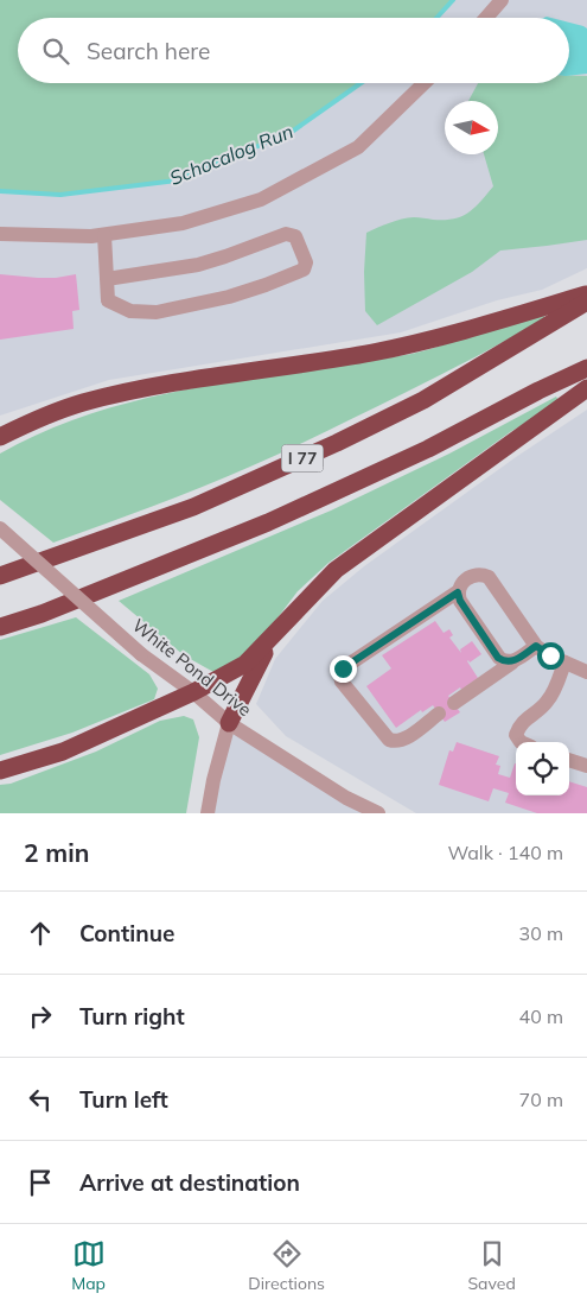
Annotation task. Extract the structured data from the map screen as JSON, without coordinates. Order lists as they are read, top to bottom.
{
  "streets": {
    "highway": ["I 77"],
    "street": ["White Pond Drive"]
  },
  "water": ["Schocalog Run"],
  "north": "right",
  "page": {
    "search": "Search here",
    "heading": ["2 min", "Walk · 140 m"],
    "list": [
      ["Continue", "30 m"],
      ["Turn right", "40 m"],
      ["Turn left", "70 m"],
      "Arrive at destination"
    ],
    "nav": ["Map", "Directions", "Saved"]
  }
}
